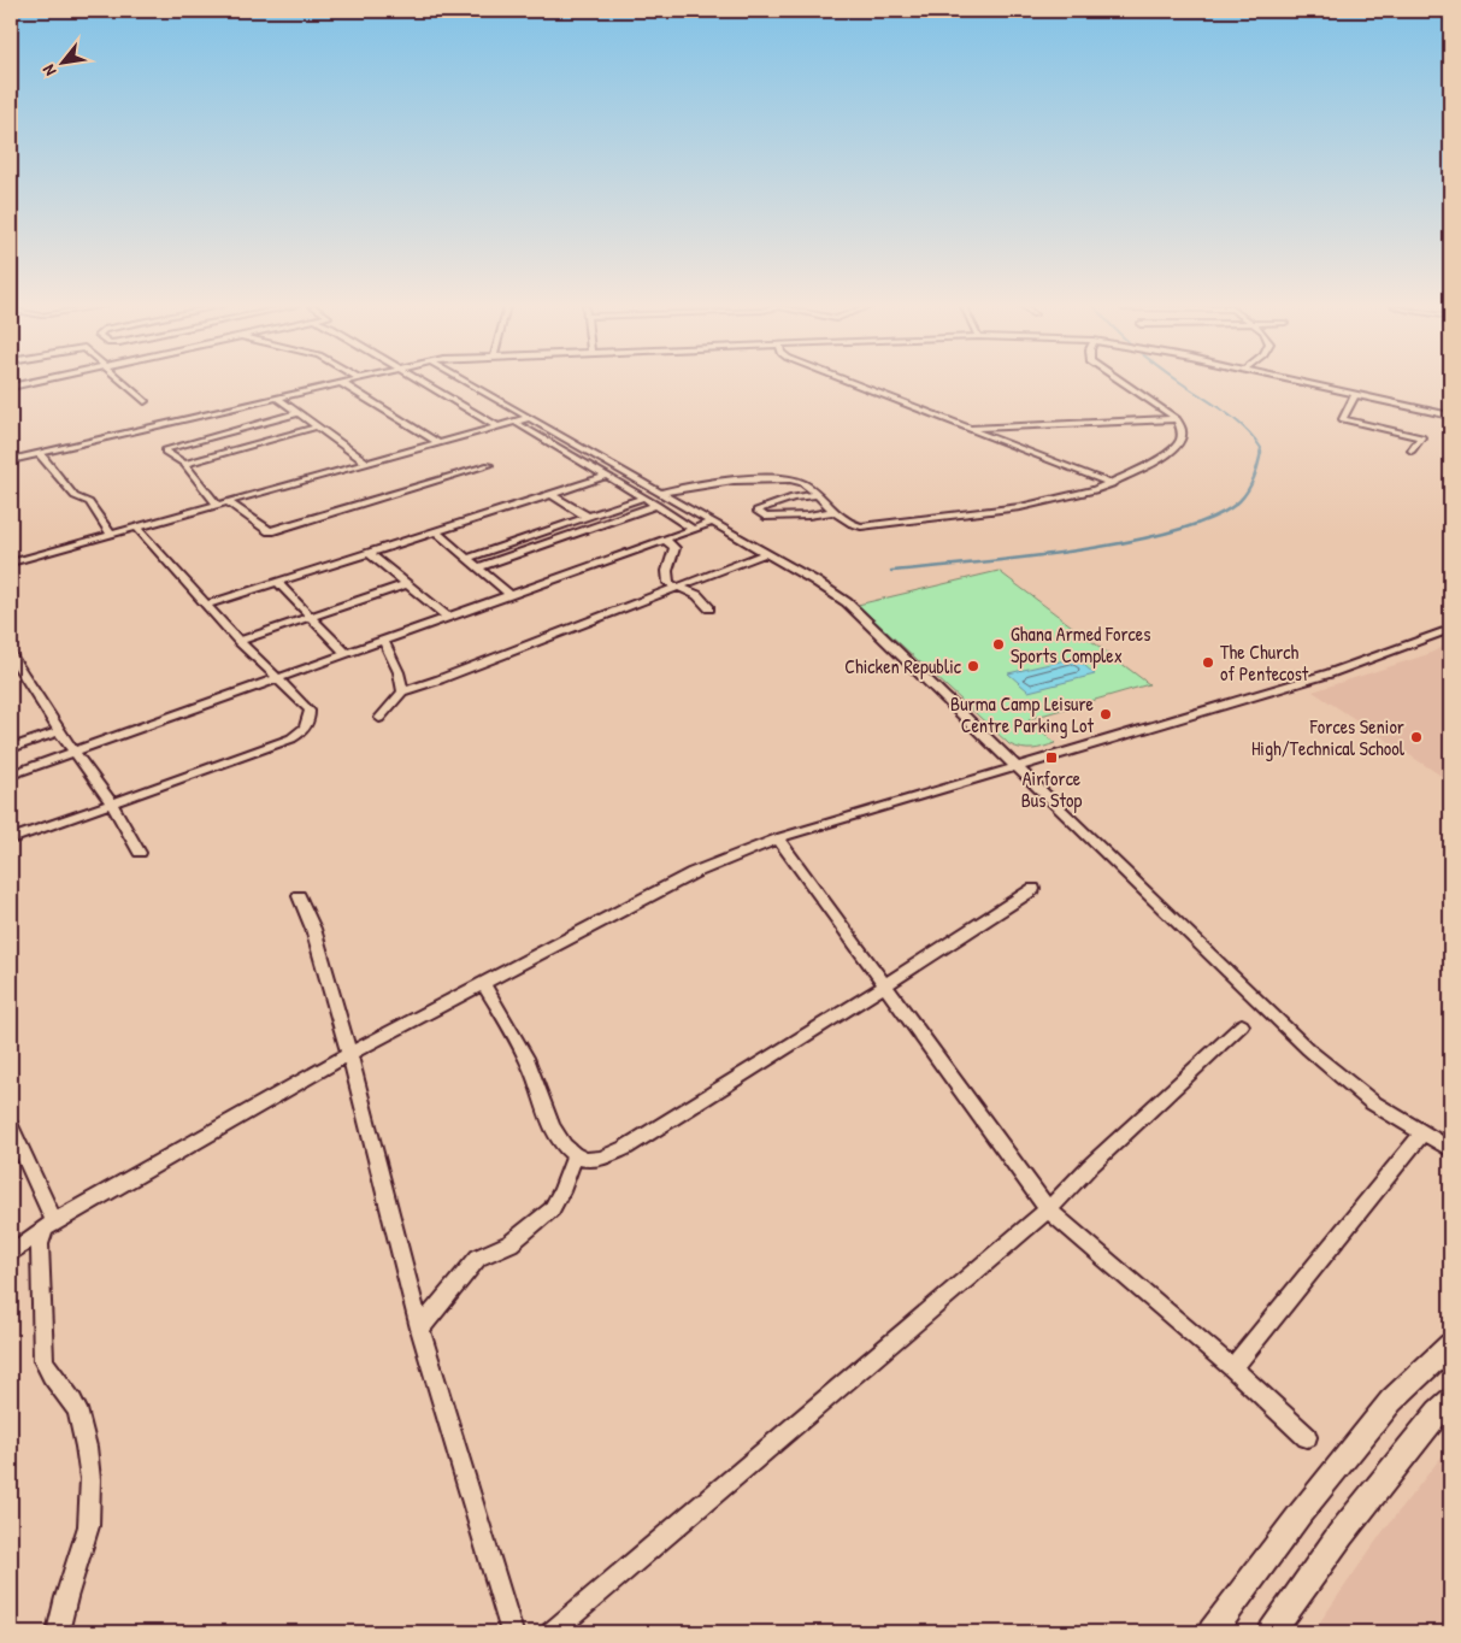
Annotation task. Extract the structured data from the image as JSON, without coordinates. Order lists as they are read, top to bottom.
{
  "places": {
    "other": [
      "Ghana Armed Forces Sports Complex",
      "The Church of Pentecost",
      "Chicken Republic",
      "Burma Camp Leisure Centre Parking Lot",
      "Forces Senior High/Technical School"
    ],
    "transit": ["Airforce Bus Stop"]
  },
  "north": "bottom left"
}
